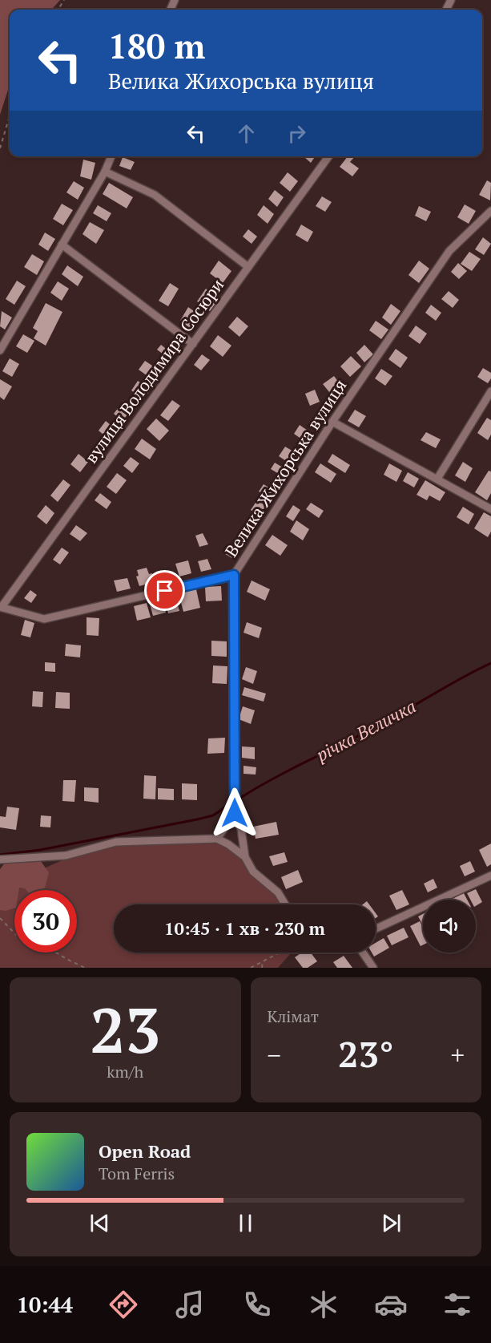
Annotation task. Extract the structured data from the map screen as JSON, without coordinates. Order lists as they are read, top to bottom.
{
  "streets": {
    "street": ["вулиця Володимира Сосюри", "Велика Жихорська вулиця"]
  },
  "crossings": [
    ["вулиця Володимира Сосюри", "Велика Жихорська вулиця"]
  ],
  "water": ["річка Величка"],
  "page": {
    "turn": ["180 m", "Велика Жихорська вулиця"],
    "limit": "30",
    "trip": "10:45 · 1 хв · 230 m",
    "tile": [
      ["23", "km/h"],
      "Клімат"
    ],
    "heat": ["−", "23°", "+"],
    "song": ["Open Road", "Tom Ferris"],
    "tabs": "10:44"
  }
}
